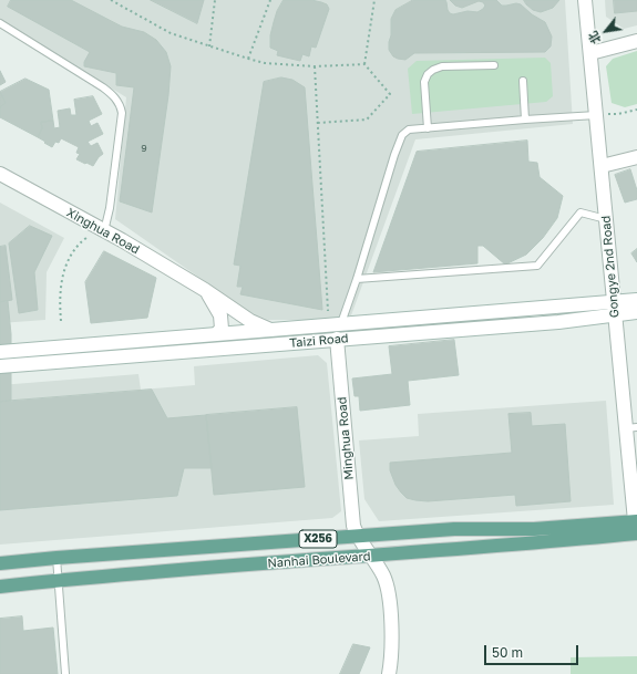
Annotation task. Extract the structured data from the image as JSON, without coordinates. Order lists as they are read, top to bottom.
{
  "streets": {
    "main road": ["X256", "Nanhai Boulevard"],
    "street": [
      "Xinghua Road",
      "Gongye 2nd Road",
      "Taizi Road",
      "Minghua Road"
    ]
  },
  "crossings": [
    ["Xinghua Road", "Taizi Road"],
    ["Gongye 2nd Road", "Taizi Road"],
    ["Gongye 2nd Road", "Nanhai Boulevard"],
    ["Taizi Road", "Minghua Road"],
    ["Minghua Road", "Nanhai Boulevard"]
  ],
  "house_numbers": ["9"],
  "scale_bar": "50 m",
  "north": "bottom left"
}
